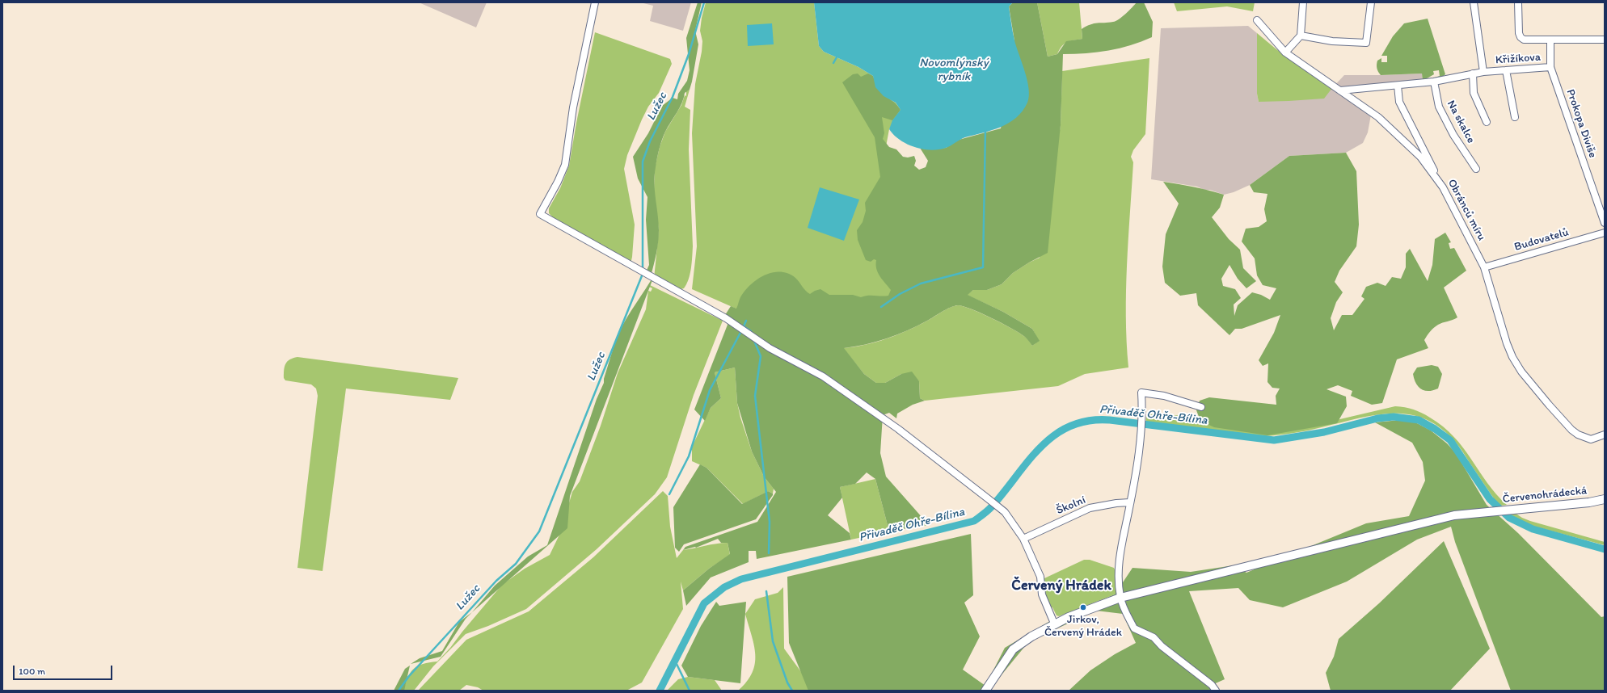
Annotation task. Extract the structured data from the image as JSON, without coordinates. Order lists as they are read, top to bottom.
{
  "streets": {
    "street": [
      "Křižíkova",
      "Na skalce",
      "Prokopa Diviše",
      "Obránců míru",
      "Budovatelů",
      "Červenohrádecká",
      "Školní"
    ]
  },
  "crossings": [
    ["Křižíkova", "Na skalce"],
    ["Křižíkova", "Prokopa Diviše"],
    ["Křižíkova", "Obránců míru"],
    ["Obránců míru", "Budovatelů"]
  ],
  "districts": ["Červený Hrádek"],
  "water": ["Novomlýnský rybník", "Lužec", "Přivaděč Ohře-Bílina"],
  "places": ["Jirkov, Červený Hrádek"],
  "scale_bar": "100 m"
}
